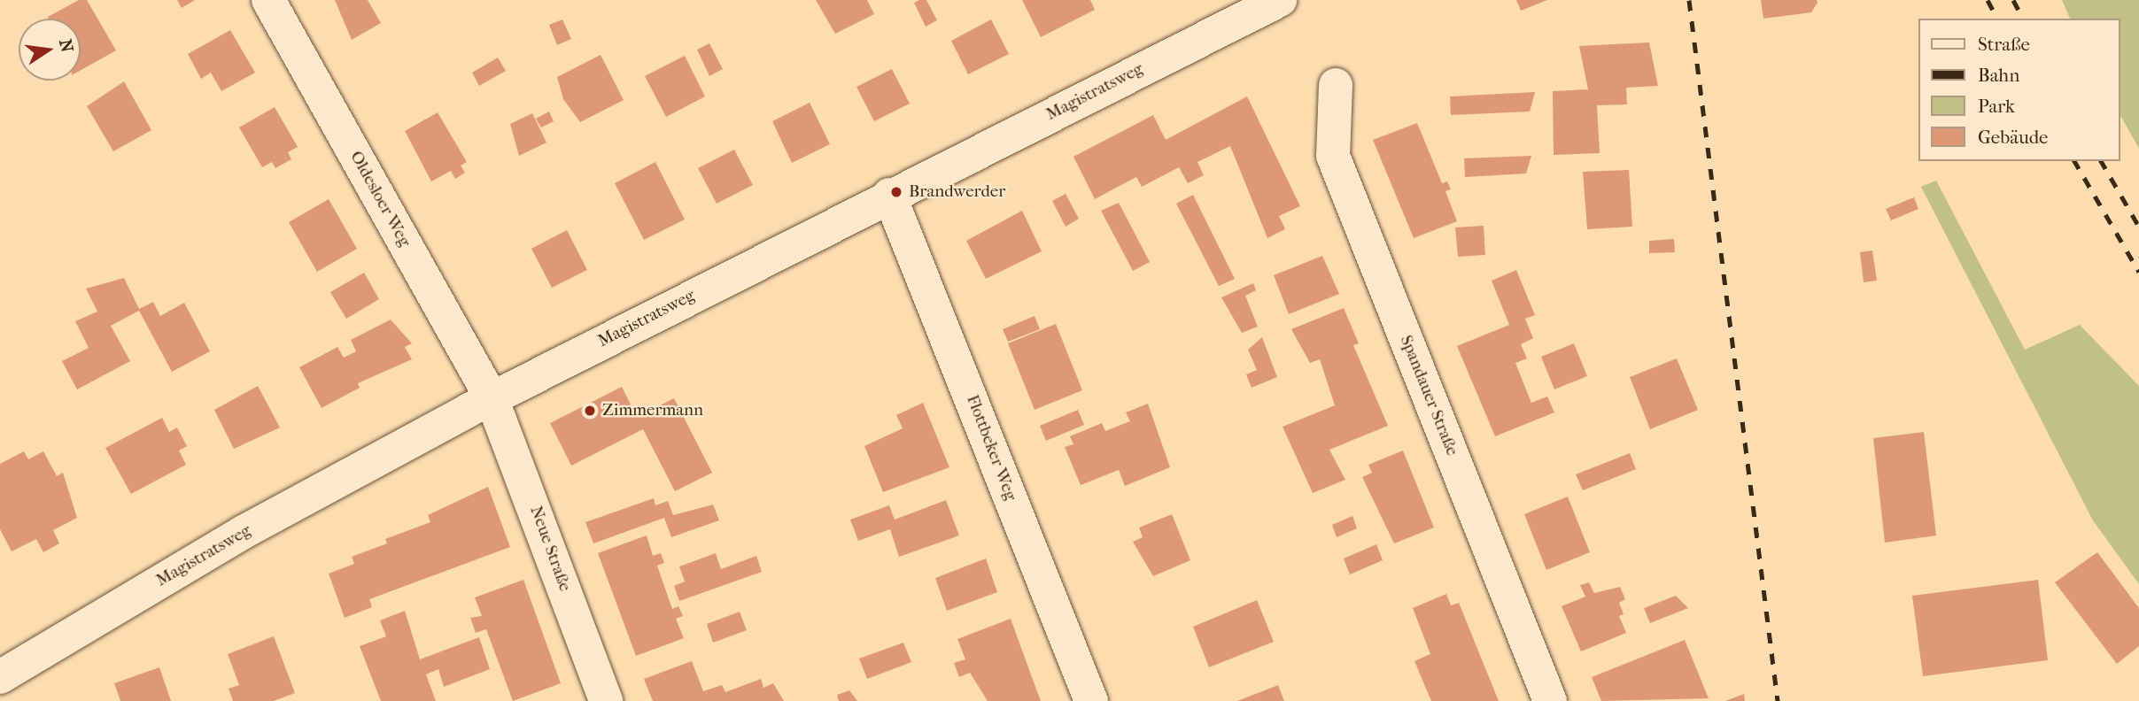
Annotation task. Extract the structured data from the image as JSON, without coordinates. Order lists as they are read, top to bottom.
{
  "streets": {
    "street": [
      "Magistratsweg",
      "Oldesloer Weg",
      "Spandauer Straße",
      "Flottbeker Weg",
      "Neue Straße"
    ]
  },
  "crossings": [
    ["Magistratsweg", "Oldesloer Weg"],
    ["Magistratsweg", "Flottbeker Weg"],
    ["Magistratsweg", "Neue Straße"],
    ["Oldesloer Weg", "Neue Straße"]
  ],
  "places": ["Brandwerder", "Zimmermann"],
  "legend": [
    "Straße",
    "Bahn",
    "Park",
    "Gebäude"
  ],
  "north": "right"
}
